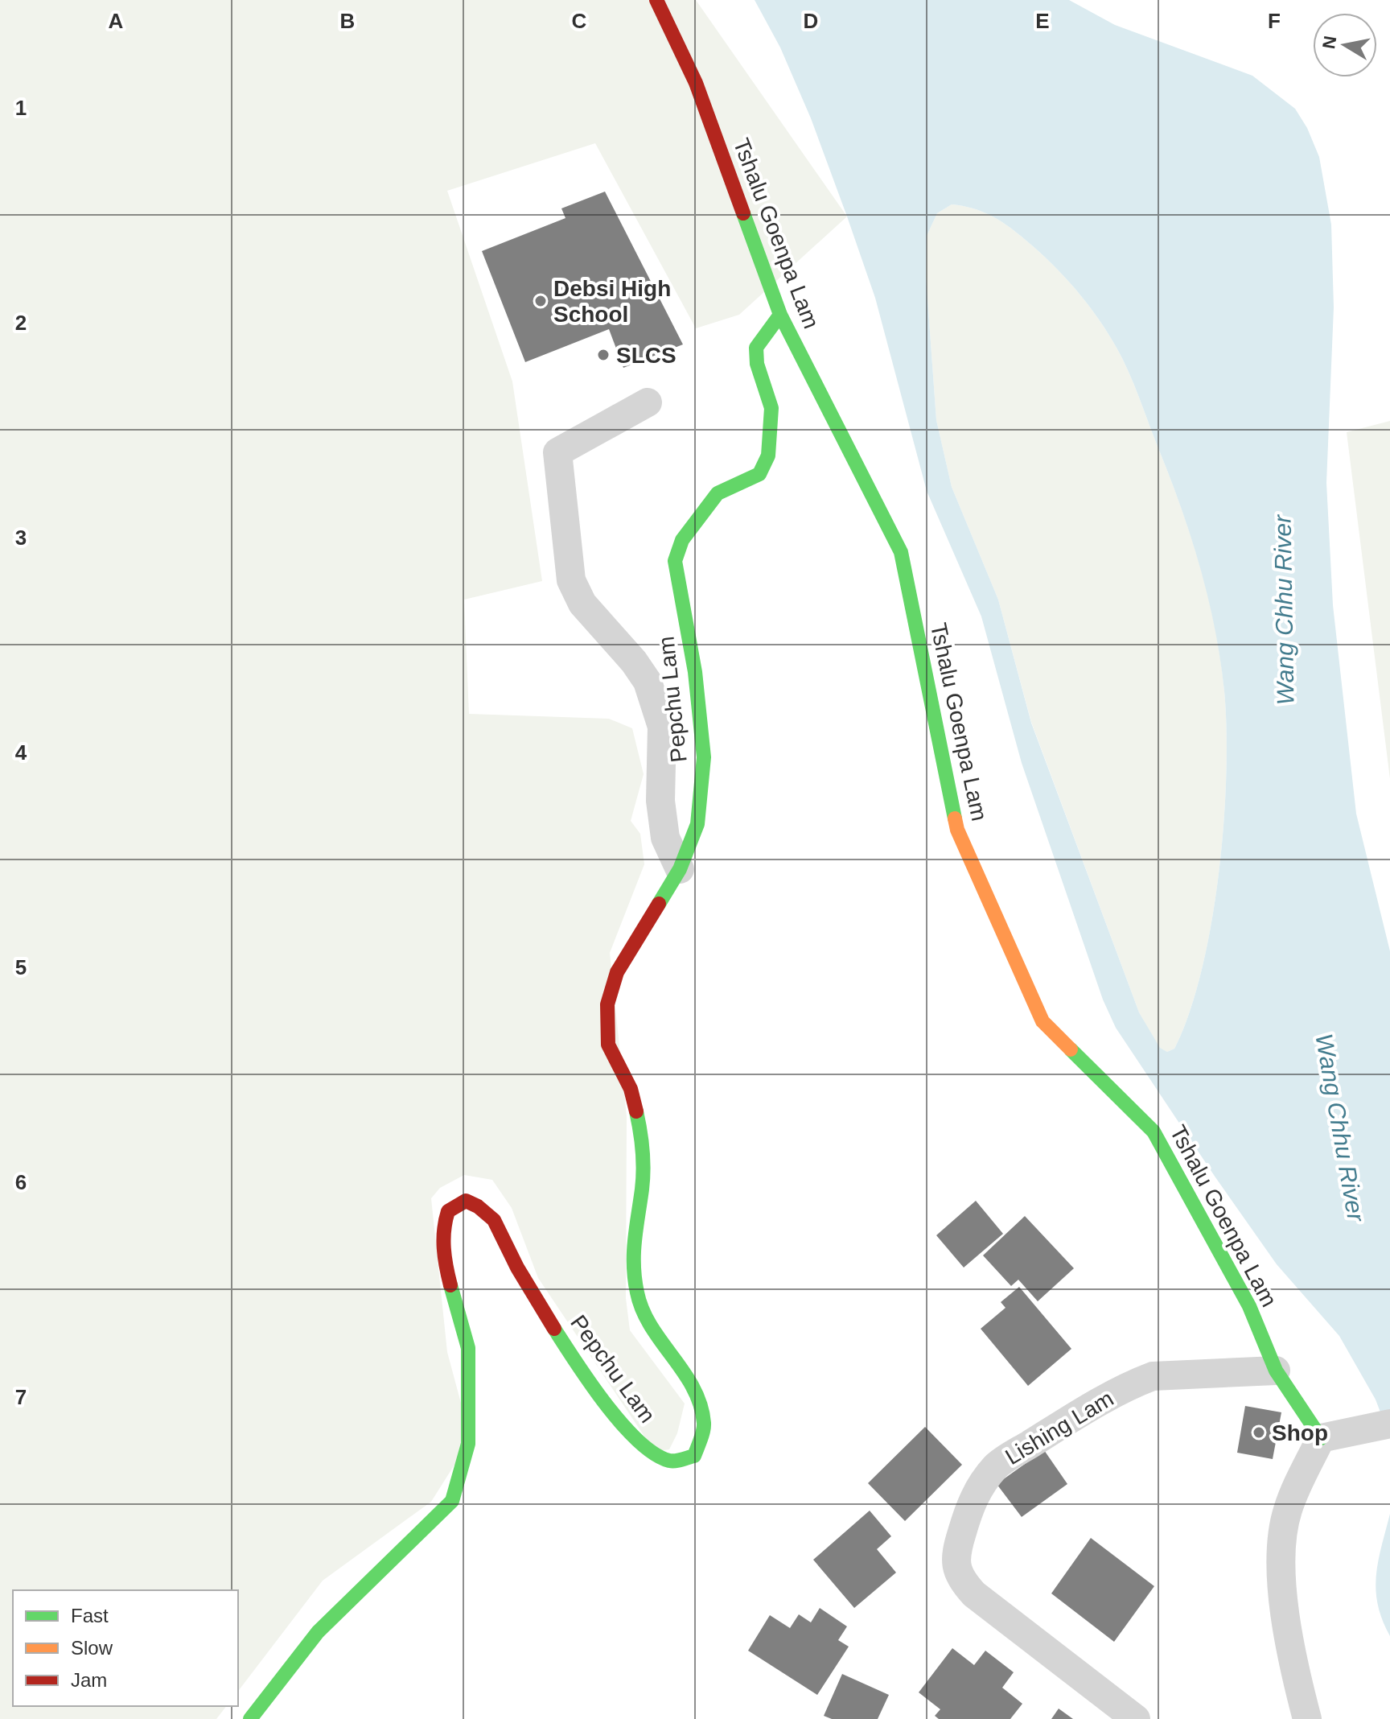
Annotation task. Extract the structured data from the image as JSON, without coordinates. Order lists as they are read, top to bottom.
{
  "streets": {
    "street": ["Tshalu Goenpa Lam", "Pepchu Lam", "Lishing Lam"]
  },
  "crossings": [
    ["Tshalu Goenpa Lam", "Pepchu Lam"],
    ["Tshalu Goenpa Lam", "Lishing Lam"]
  ],
  "water": ["Wang Chhu River"],
  "places": ["Debsi High School", "SLCS", "Shop"],
  "legend": ["Fast", "Slow", "Jam"],
  "north": "left",
  "grid": {
    "columns": [
      "A",
      "B",
      "C",
      "D",
      "E",
      "F"
    ],
    "rows": [
      "1",
      "2",
      "3",
      "4",
      "5",
      "6",
      "7"
    ]
  }
}
